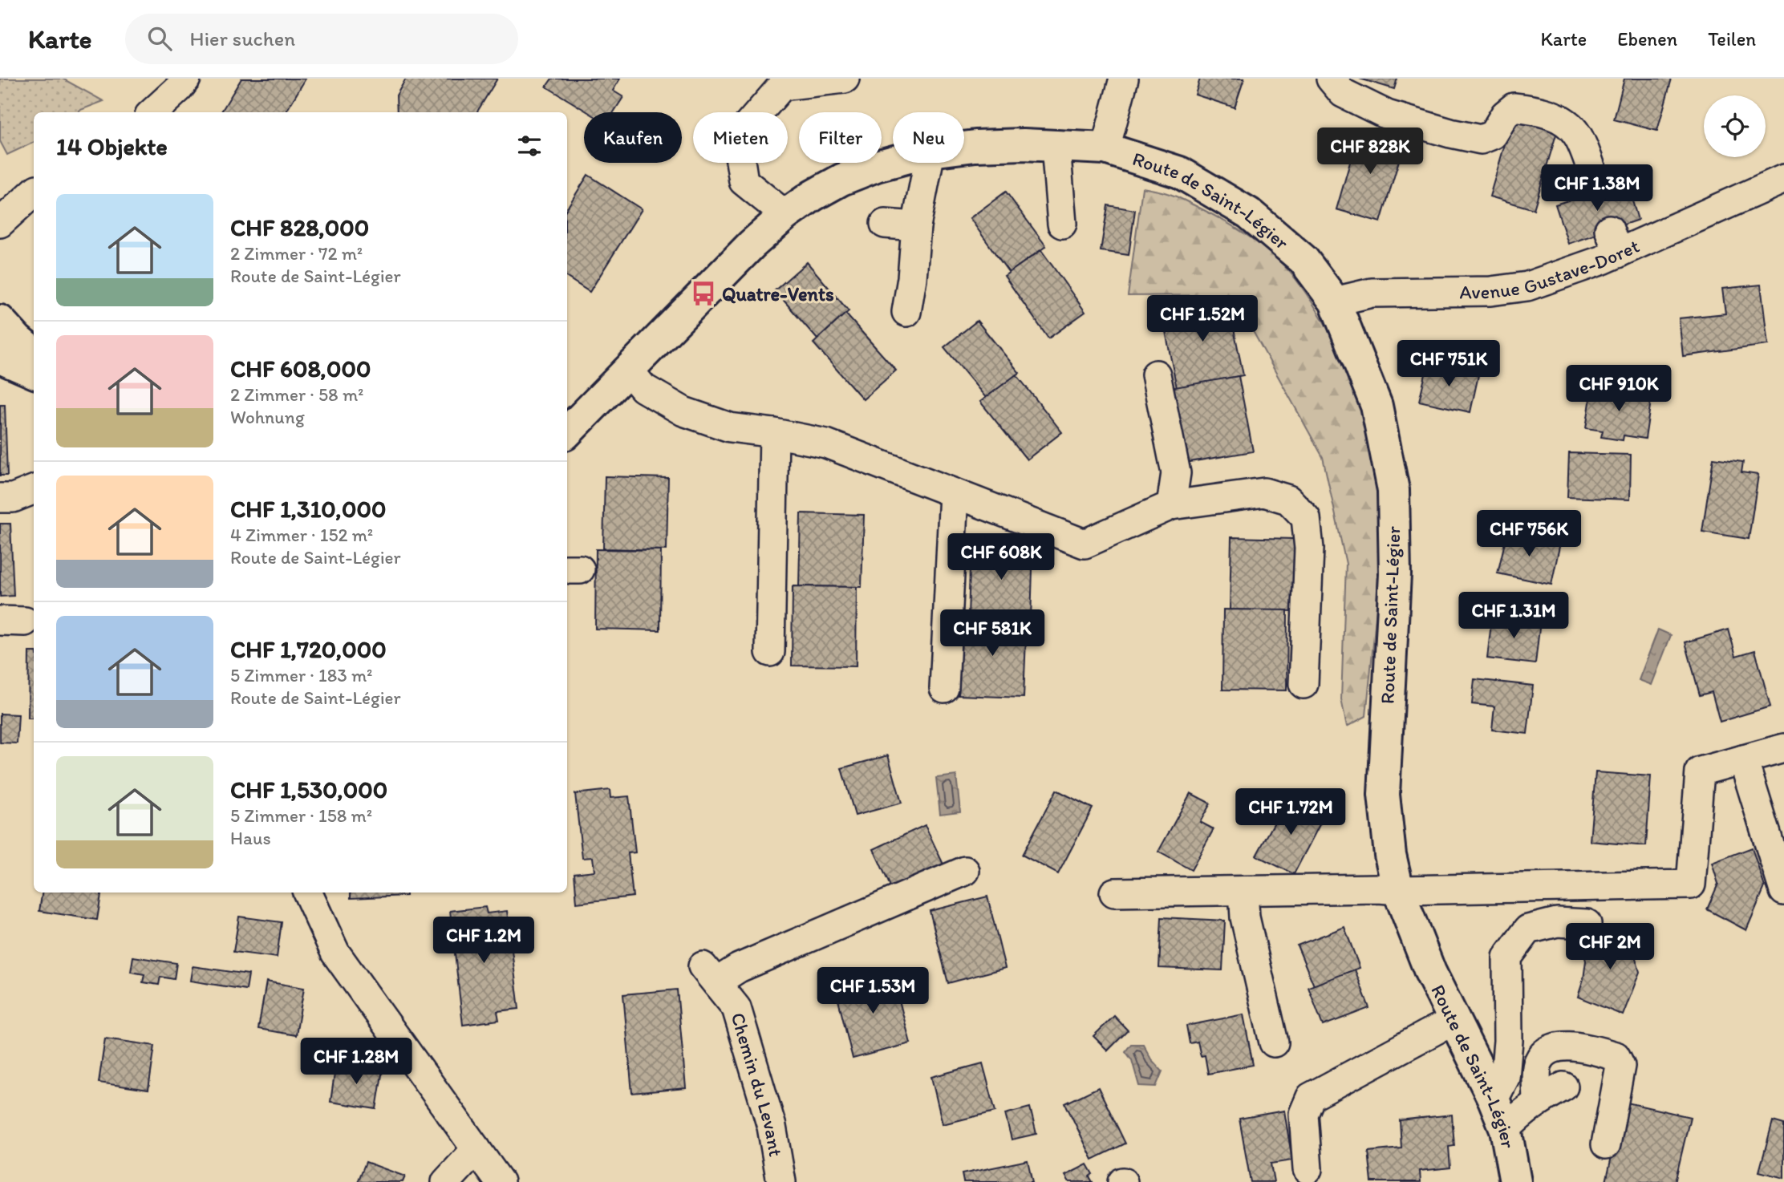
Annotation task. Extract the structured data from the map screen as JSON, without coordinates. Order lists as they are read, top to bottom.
{
  "streets": {
    "main road": ["Route de Saint-Légier"],
    "street": ["Avenue Gustave-Doret", "Chemin du Levant"]
  },
  "crossings": [
    ["Route de Saint-Légier", "Avenue Gustave-Doret"]
  ],
  "places": {
    "bus stop": ["Quatre-Vents"]
  },
  "page": {
    "header": "Karte",
    "search": "Hier suchen",
    "nav": ["Karte", "Ebenen", "Teilen"],
    "chip": [
      "Kaufen",
      "Mieten",
      "Filter",
      "Neu"
    ],
    "heading": "14 Objekte",
    "price": [
      "CHF 828K",
      "CHF 1.38M",
      "CHF 1.52M",
      "CHF 751K",
      "CHF 910K",
      "CHF 756K",
      "CHF 608K",
      "CHF 1.31M",
      "CHF 581K",
      "CHF 1.72M",
      "CHF 1.2M",
      "CHF 2M",
      "CHF 1.53M",
      "CHF 1.28M"
    ],
    "list": [
      {
        "name": "CHF 828,000",
        "note": "2 Zimmer · 72 m² · Route de Saint-Légier"
      },
      {
        "name": "CHF 608,000",
        "note": "2 Zimmer · 58 m² · Wohnung"
      },
      {
        "name": "CHF 1,310,000",
        "note": "4 Zimmer · 152 m² · Route de Saint-Légier"
      },
      {
        "name": "CHF 1,720,000",
        "note": "5 Zimmer · 183 m² · Route de Saint-Légier"
      },
      {
        "name": "CHF 1,530,000",
        "note": "5 Zimmer · 158 m² · Haus"
      }
    ]
  }
}
